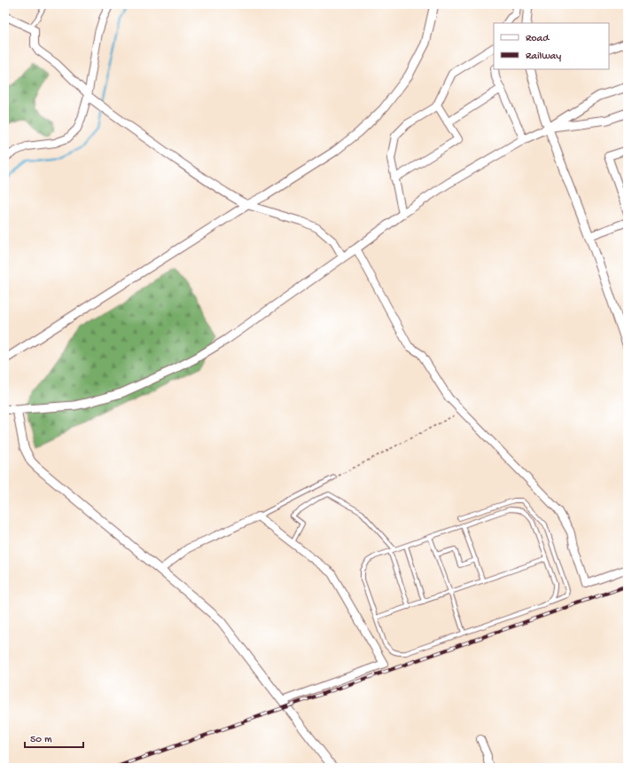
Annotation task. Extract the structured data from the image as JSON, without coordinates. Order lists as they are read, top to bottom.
{
  "legend": ["Road", "Railway"],
  "scale_bar": "50 m"
}
